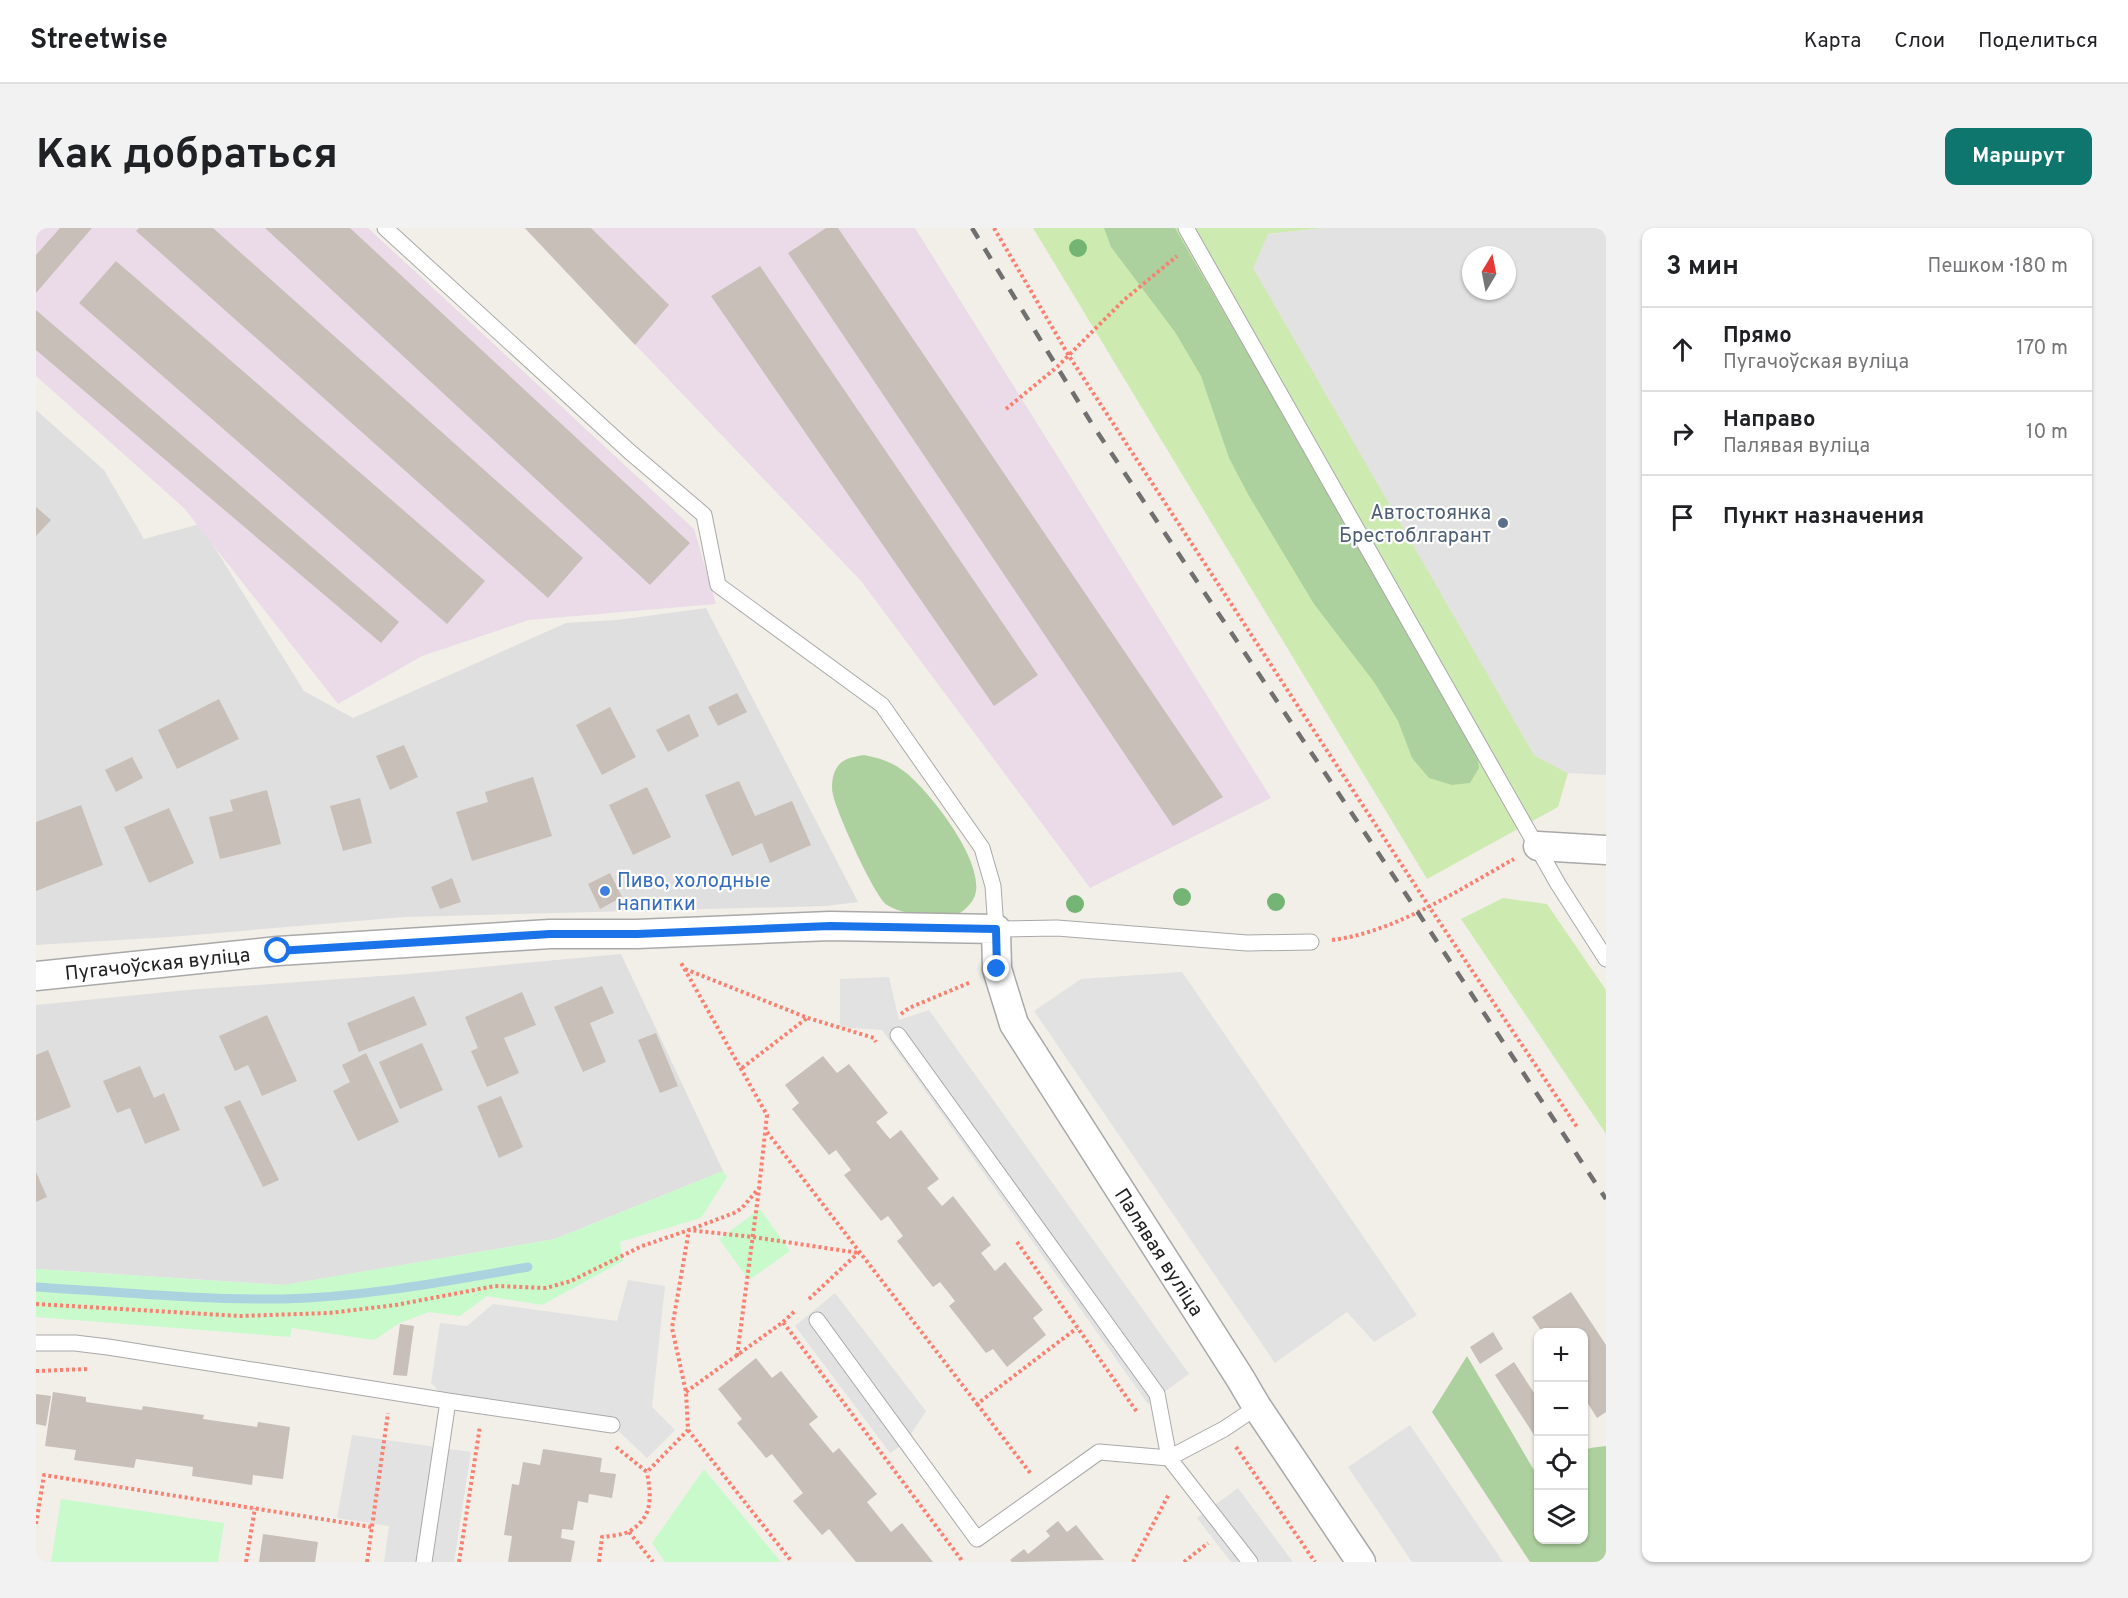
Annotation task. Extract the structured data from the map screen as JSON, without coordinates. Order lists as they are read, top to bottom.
{
  "streets": {
    "street": ["Пугачоўская вуліца", "Палявая вуліца"]
  },
  "crossings": [
    ["Пугачоўская вуліца", "Палявая вуліца"]
  ],
  "places": ["Автостоянка Брестоблгарант", "Пиво, холодные напитки"],
  "north": "top",
  "page": {
    "header": "Streetwise",
    "nav": ["Карта", "Слои", "Поделиться"],
    "buttons": "Маршрут",
    "title": "Как добраться",
    "heading": ["3 мин", "Пешком · 180 m"],
    "list": [
      ["Прямо", "Пугачоўская вуліца", "170 m"],
      ["Направо", "Палявая вуліца", "10 m"],
      "Пункт назначения"
    ],
    "map_buttons": ["+", "−"]
  }
}
